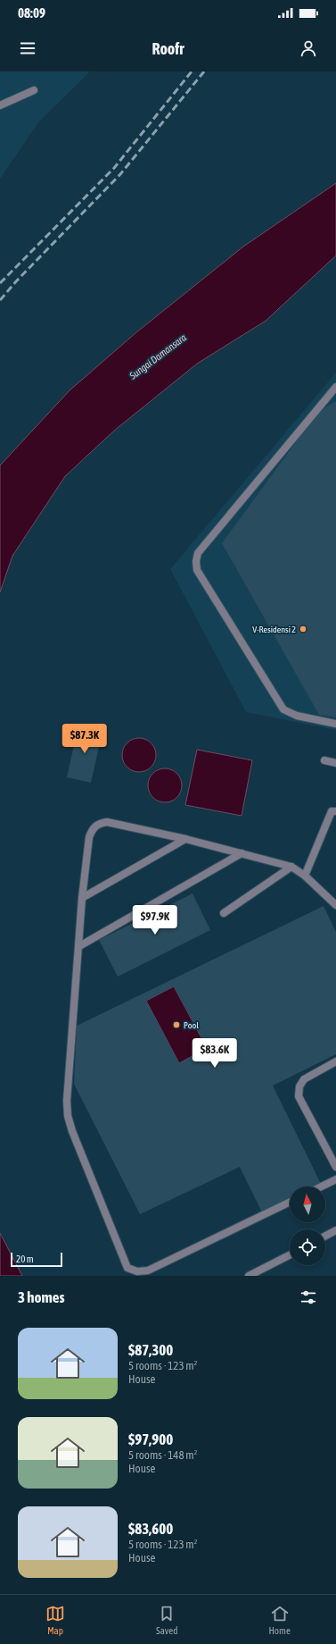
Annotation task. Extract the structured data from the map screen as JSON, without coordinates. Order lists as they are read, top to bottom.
{
  "water": ["Sungai Damansara"],
  "places": ["V-Residensi 2", "Pool"],
  "scale_bar": "20 m",
  "north": "top",
  "page": {
    "status": "08:09",
    "header": "Roofr",
    "price": ["$87.3K", "$97.9K", "$83.6K"],
    "scale": "20 m",
    "heading": "3 homes",
    "list": [
      {
        "name": "$87,300",
        "note": "5 rooms · 123 m² · House"
      },
      {
        "name": "$97,900",
        "note": "5 rooms · 148 m² · House"
      },
      {
        "name": "$83,600",
        "note": "5 rooms · 123 m² · House"
      }
    ],
    "tabs": ["Map", "Saved", "Home"]
  }
}
